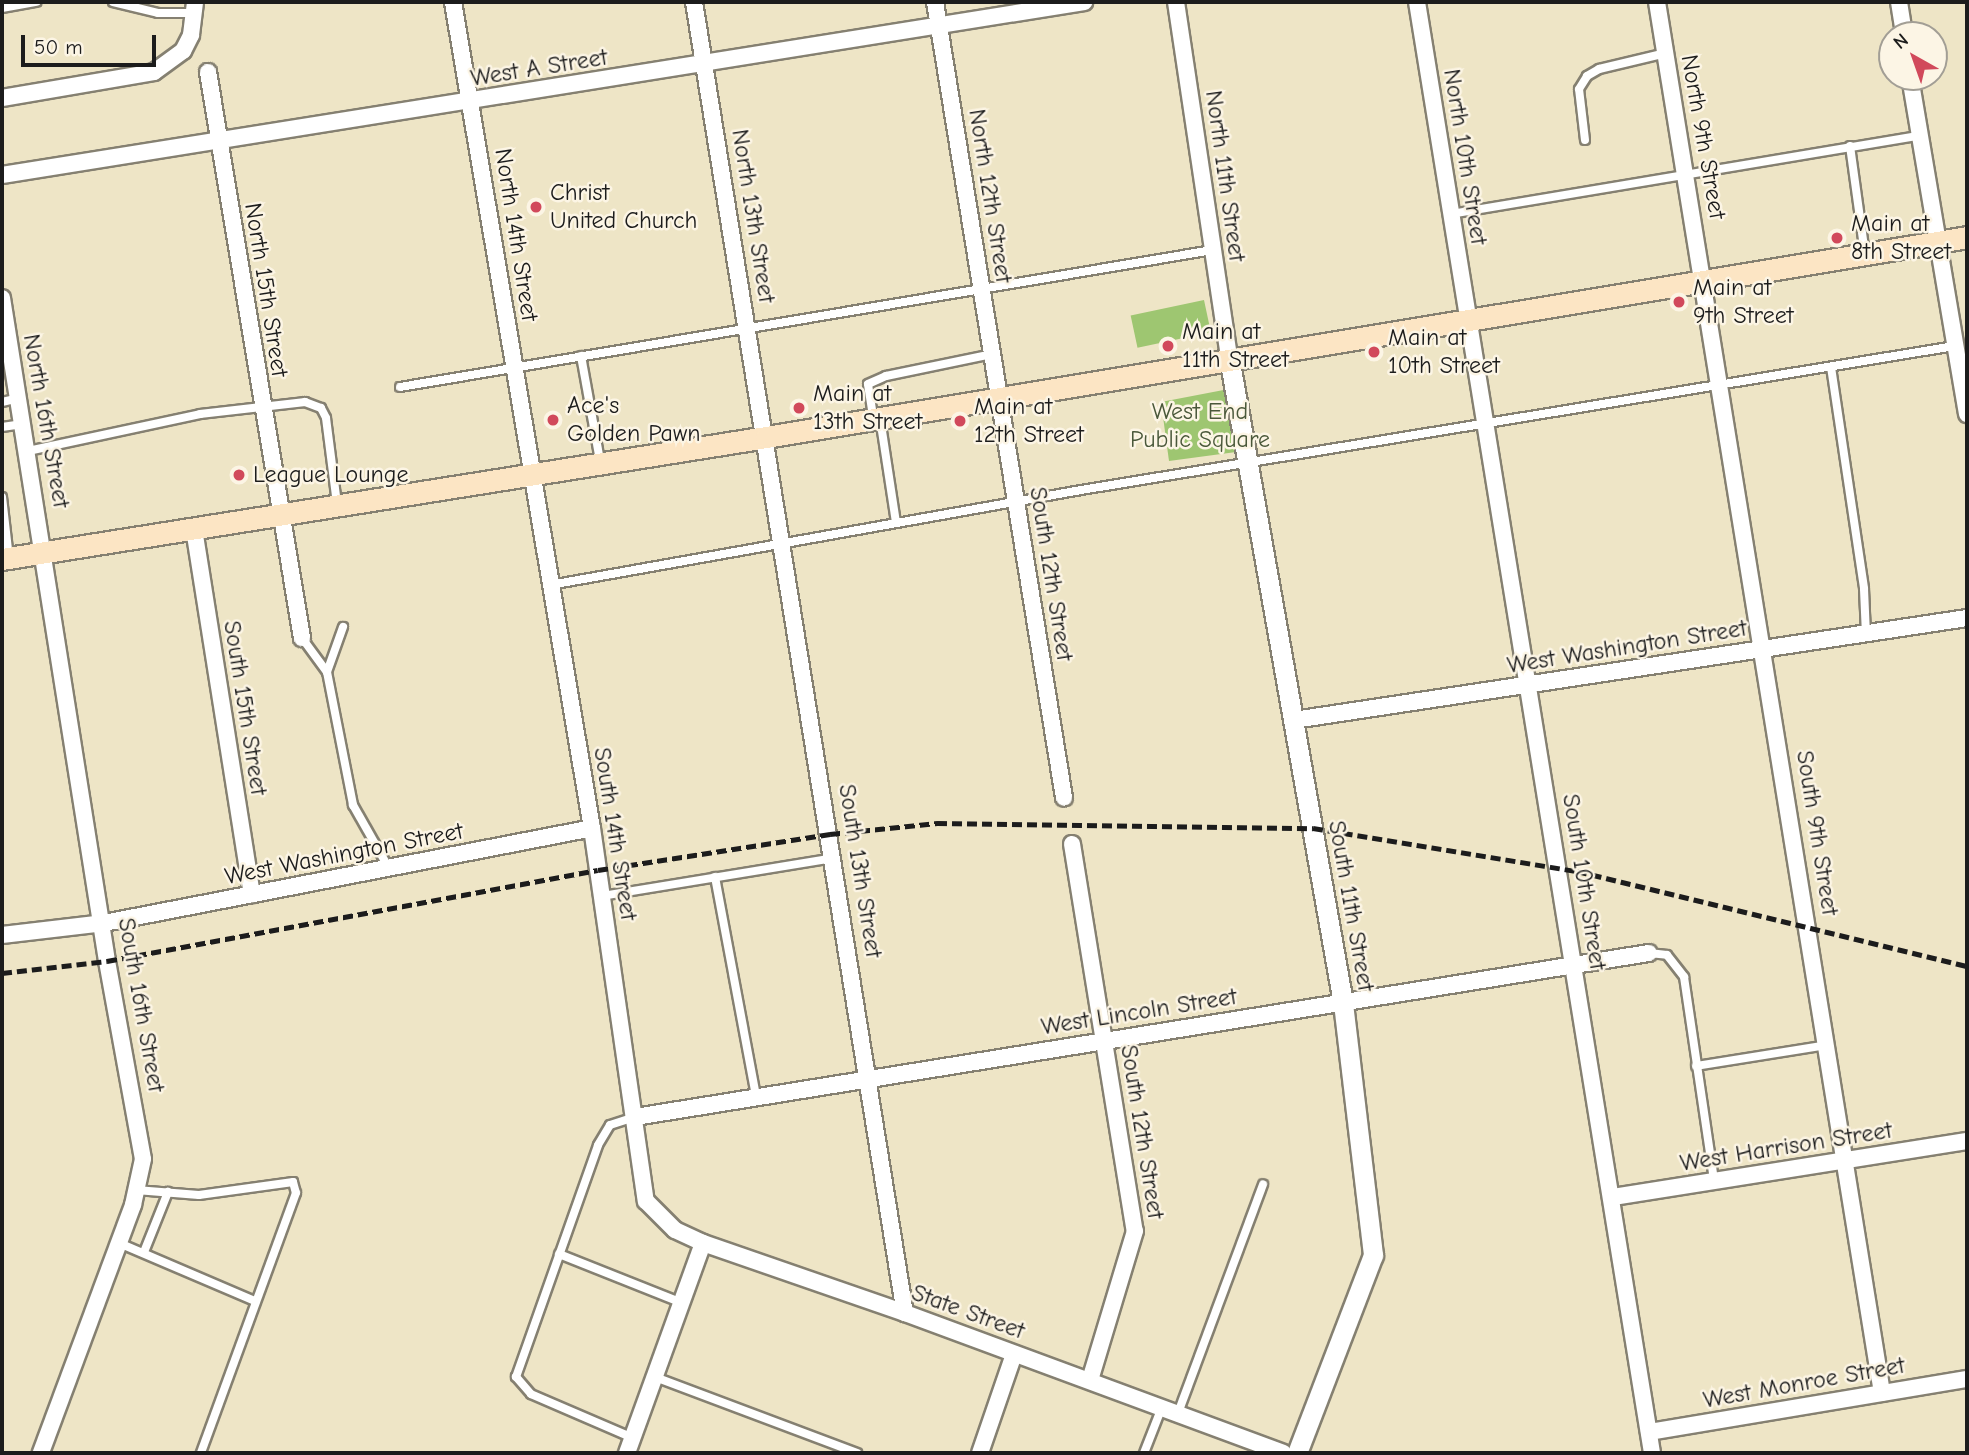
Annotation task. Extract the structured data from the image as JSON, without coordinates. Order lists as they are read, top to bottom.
{
  "streets": {
    "street": [
      "West A Street",
      "North 9th Street",
      "North 10th Street",
      "North 11th Street",
      "North 12th Street",
      "North 13th Street",
      "North 14th Street",
      "North 15th Street",
      "North 16th Street",
      "South 12th Street",
      "West Washington Street",
      "South 15th Street",
      "South 9th Street",
      "South 14th Street",
      "South 13th Street",
      "South 10th Street",
      "South 11th Street",
      "South 16th Street",
      "West Lincoln Street",
      "West Harrison Street",
      "State Street",
      "West Monroe Street"
    ]
  },
  "crossings": [
    ["West A Street", "North 12th Street"],
    ["West A Street", "North 13th Street"],
    ["West A Street", "North 14th Street"],
    ["West A Street", "North 15th Street"],
    ["North 9th Street", "South 9th Street"],
    ["North 10th Street", "South 10th Street"],
    ["North 11th Street", "South 11th Street"],
    ["North 12th Street", "South 12th Street"],
    ["North 13th Street", "South 13th Street"],
    ["North 14th Street", "South 14th Street"],
    ["North 16th Street", "South 16th Street"],
    ["South 12th Street", "West Lincoln Street"],
    ["South 12th Street", "State Street"],
    ["West Washington Street", "South 15th Street"],
    ["West Washington Street", "South 9th Street"],
    ["West Washington Street", "South 14th Street"],
    ["West Washington Street", "South 10th Street"],
    ["West Washington Street", "South 11th Street"],
    ["West Washington Street", "South 16th Street"],
    ["South 9th Street", "West Harrison Street"],
    ["South 9th Street", "West Monroe Street"],
    ["South 14th Street", "West Lincoln Street"],
    ["South 14th Street", "State Street"],
    ["South 13th Street", "West Lincoln Street"],
    ["South 13th Street", "State Street"],
    ["South 10th Street", "West Lincoln Street"],
    ["South 10th Street", "West Harrison Street"],
    ["South 10th Street", "West Monroe Street"],
    ["South 11th Street", "West Lincoln Street"]
  ],
  "parks": ["West End Public Square"],
  "places": [
    "Christ United Church",
    "Main at 8th Street",
    "Main at 9th Street",
    "Main at 11th Street",
    "Main at 10th Street",
    "Main at 13th Street",
    "Ace's Golden Pawn",
    "Main at 12th Street",
    "League Lounge"
  ],
  "scale_bar": "50 m",
  "north": "top left"
}
